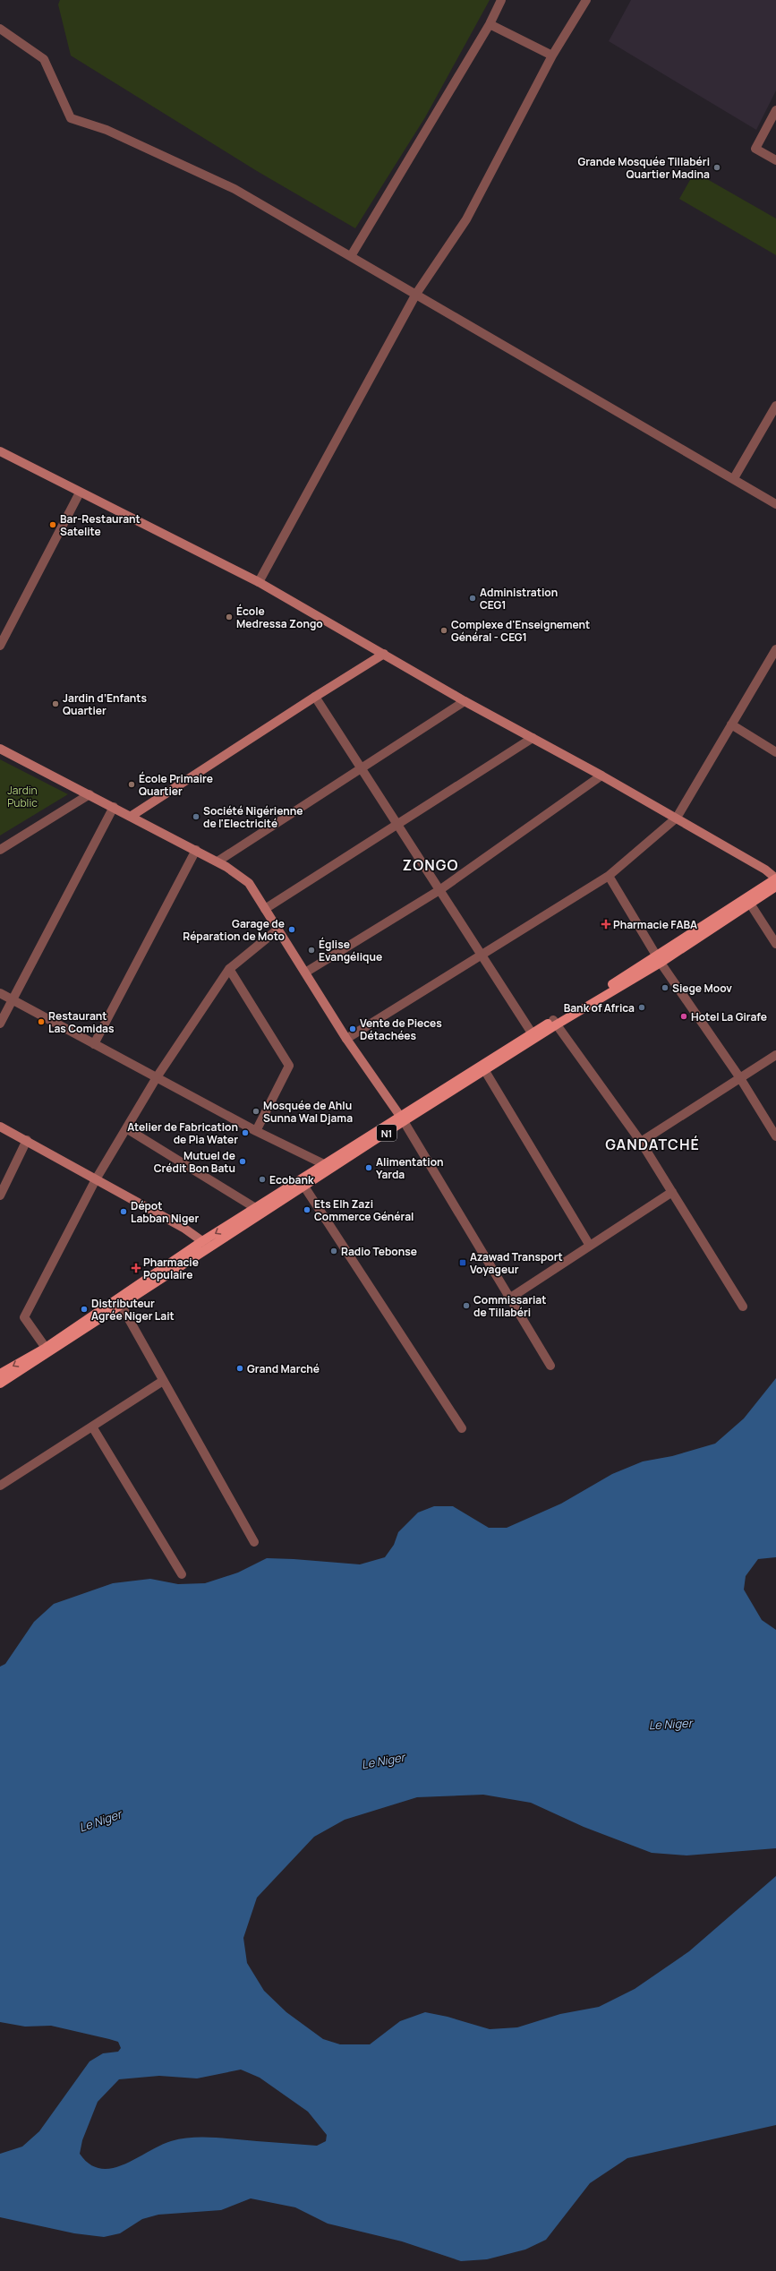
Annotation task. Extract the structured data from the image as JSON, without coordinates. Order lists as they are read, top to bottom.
{
  "streets": {
    "main road": ["N1"]
  },
  "districts": ["ZONGO", "GANDATCHÉ"],
  "water": ["Le Niger"],
  "parks": ["Jardin Public"],
  "places": {
    "other": [
      "Grande Mosquée Tillabéri Quartier Madina",
      "Bar-Restaurant Satelite",
      "Administration CEG1",
      "École Medressa Zongo",
      "Complexe d'Enseignement Général - CEG1",
      "Jardin d’Enfants Quartier",
      "École Primaire Quartier",
      "Société Nigérienne de l'Electricité",
      "Garage de Réparation de Moto",
      "Église Evangélique",
      "Siege Moov",
      "Bank of Africa",
      "Hotel La Girafe",
      "Restaurant Las Comidas",
      "Vente de Pieces Détachées",
      "Mosquée de Ahlu Sunna Wal Djama",
      "Atelier de Fabrication de Pia Water",
      "Mutuel de Crédit Bon Batu",
      "Alimentation Yarda",
      "Ecobank",
      "Ets Elh Zazi Commerce Général",
      "Dépot Labban Niger",
      "Radio Tebonse",
      "Commissariat de Tillabéri",
      "Distributeur Agrée Niger Lait",
      "Grand Marché"
    ],
    "health": ["Pharmacie FABA", "Pharmacie Populaire"],
    "transit": ["Azawad Transport Voyageur"]
  }
}
